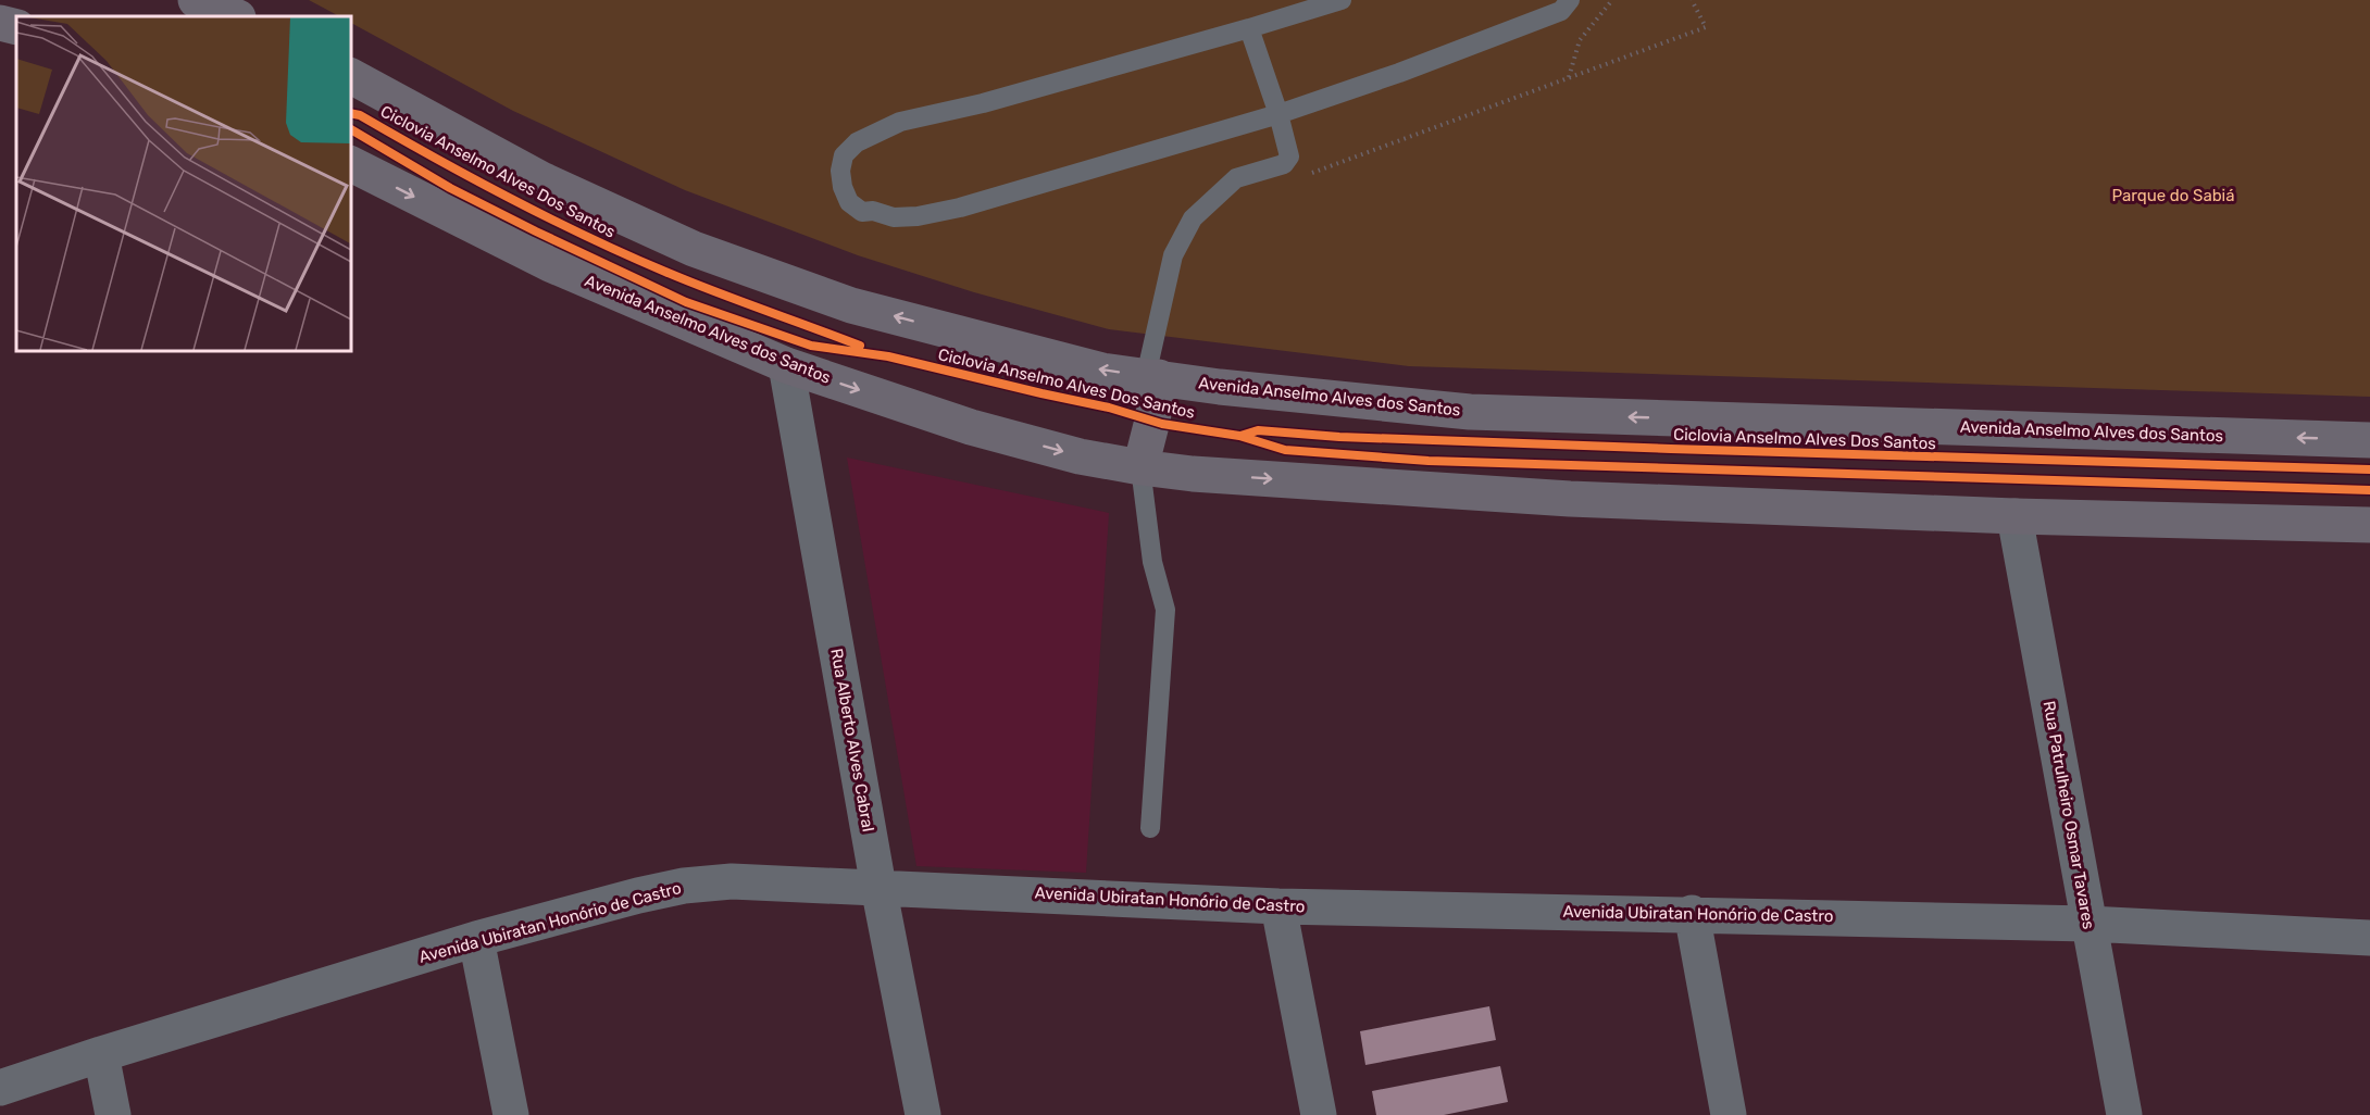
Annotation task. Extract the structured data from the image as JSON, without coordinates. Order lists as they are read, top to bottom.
{
  "streets": {
    "main road": ["Avenida Anselmo Alves dos Santos"],
    "street": ["Rua Alberto Alves Cabral", "Rua Patrulheiro Osmar Tavares", "Avenida Ubiratan Honório de Castro"],
    "cycle path": ["Ciclovia Anselmo Alves Dos Santos"]
  },
  "crossings": [
    ["Avenida Anselmo Alves dos Santos", "Rua Alberto Alves Cabral"],
    ["Avenida Anselmo Alves dos Santos", "Rua Patrulheiro Osmar Tavares"],
    ["Rua Alberto Alves Cabral", "Avenida Ubiratan Honório de Castro"],
    ["Rua Patrulheiro Osmar Tavares", "Avenida Ubiratan Honório de Castro"]
  ],
  "parks": ["Parque do Sabiá"]
}
